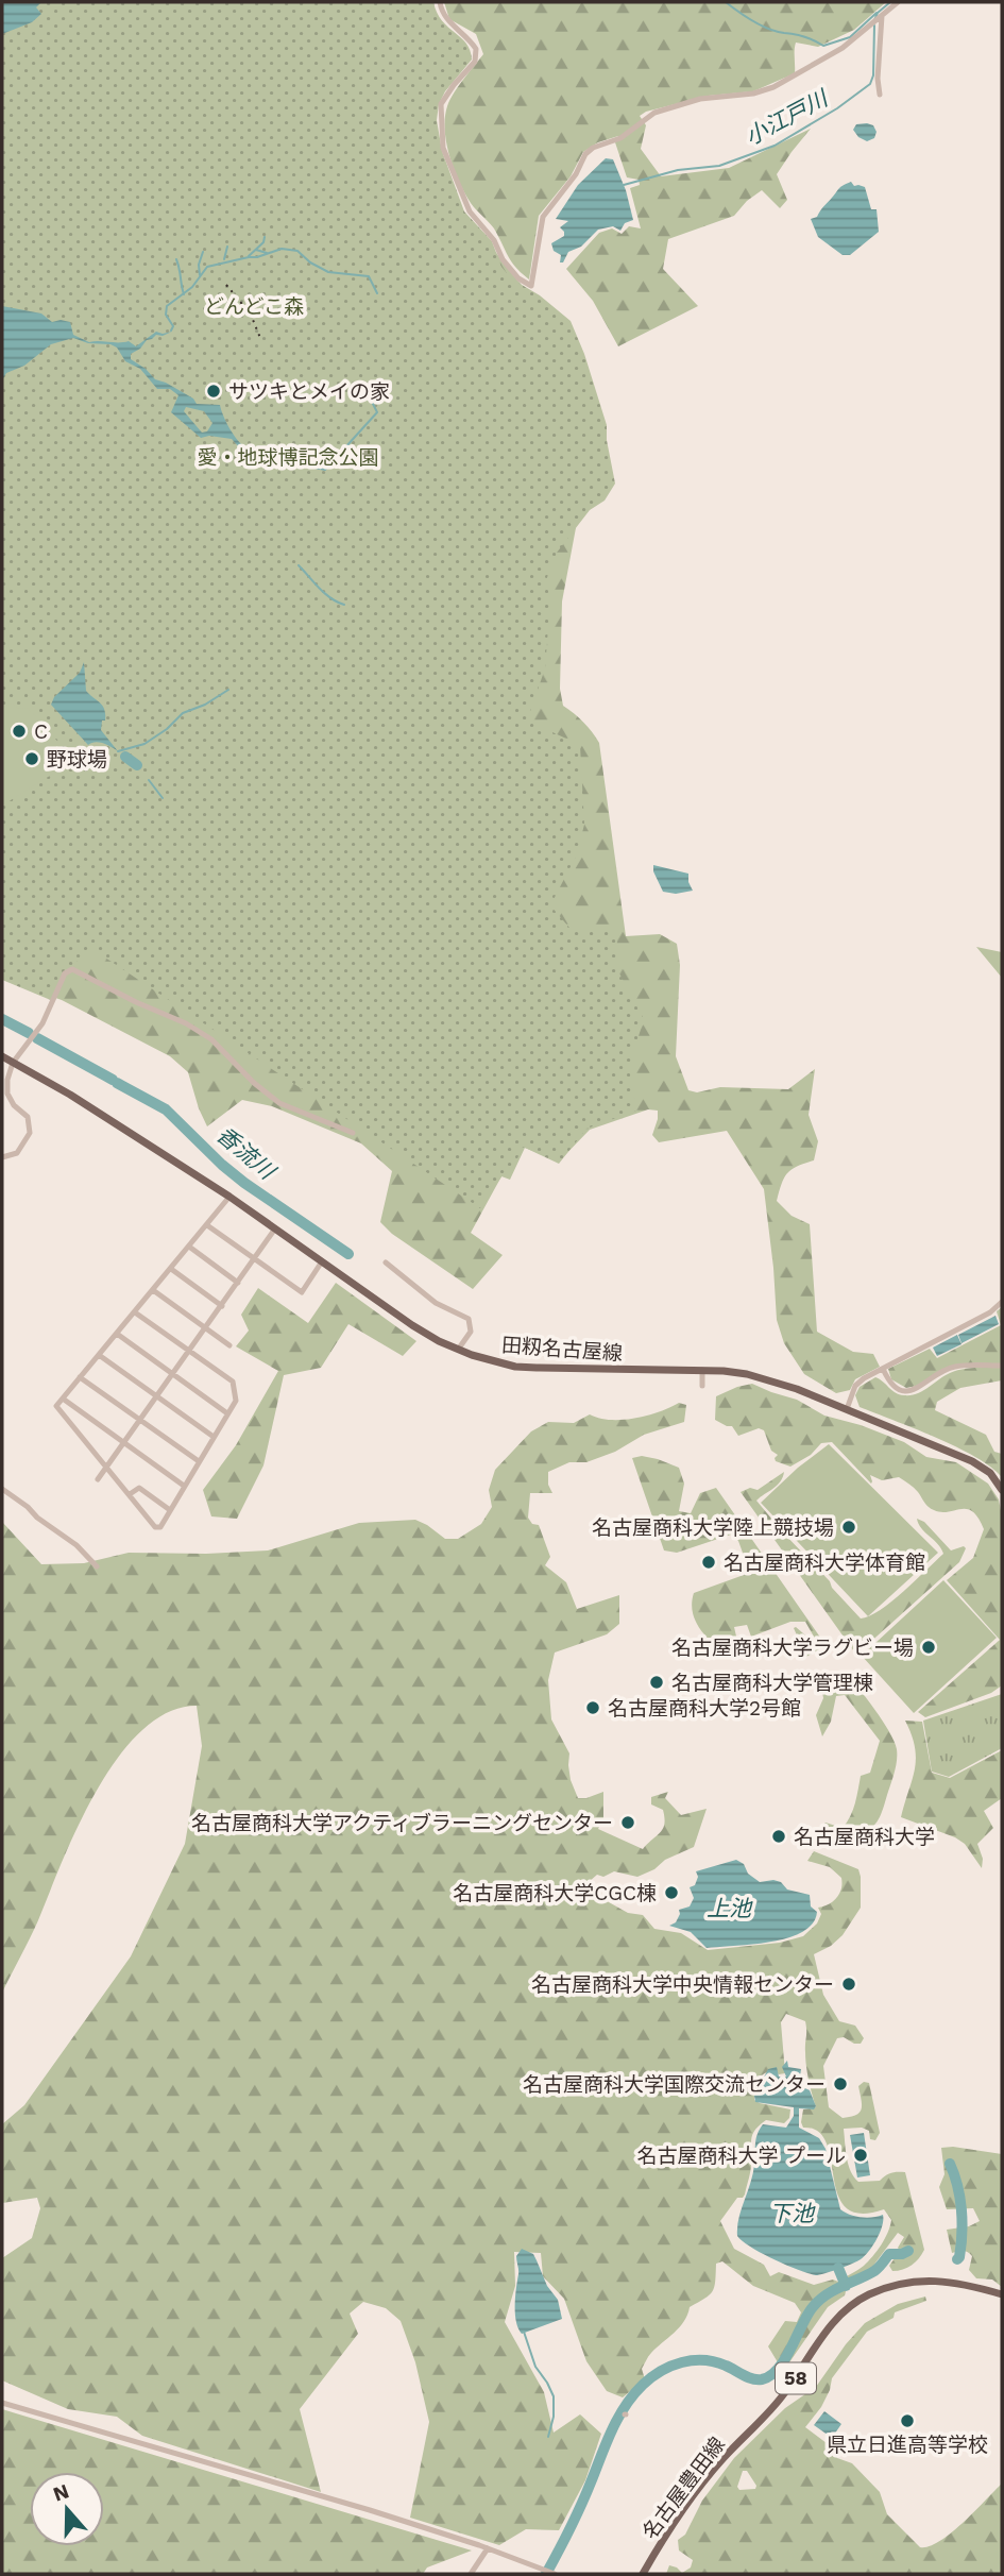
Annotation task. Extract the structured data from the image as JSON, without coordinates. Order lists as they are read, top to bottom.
{
  "streets": {
    "main road": ["田籾名古屋線", "58", "名古屋豊田線"]
  },
  "water": [
    "小江戸川",
    "香流川",
    "上池",
    "下池"
  ],
  "parks": ["どんどこ森", "愛・地球博記念公園"],
  "places": [
    "サツキとメイの家",
    "C",
    "野球場",
    "名古屋商科大学陸上競技場",
    "名古屋商科大学体育館",
    "名古屋商科大学ラグビー場",
    "名古屋商科大学管理棟",
    "名古屋商科大学2号館",
    "名古屋商科大学アクティブラーニングセンター",
    "名古屋商科大学",
    "名古屋商科大学CGC棟",
    "名古屋商科大学中央情報センター",
    "名古屋商科大学国際交流センター",
    "名古屋商科大学 プール",
    "県立日進高等学校"
  ],
  "north": "top"
}
